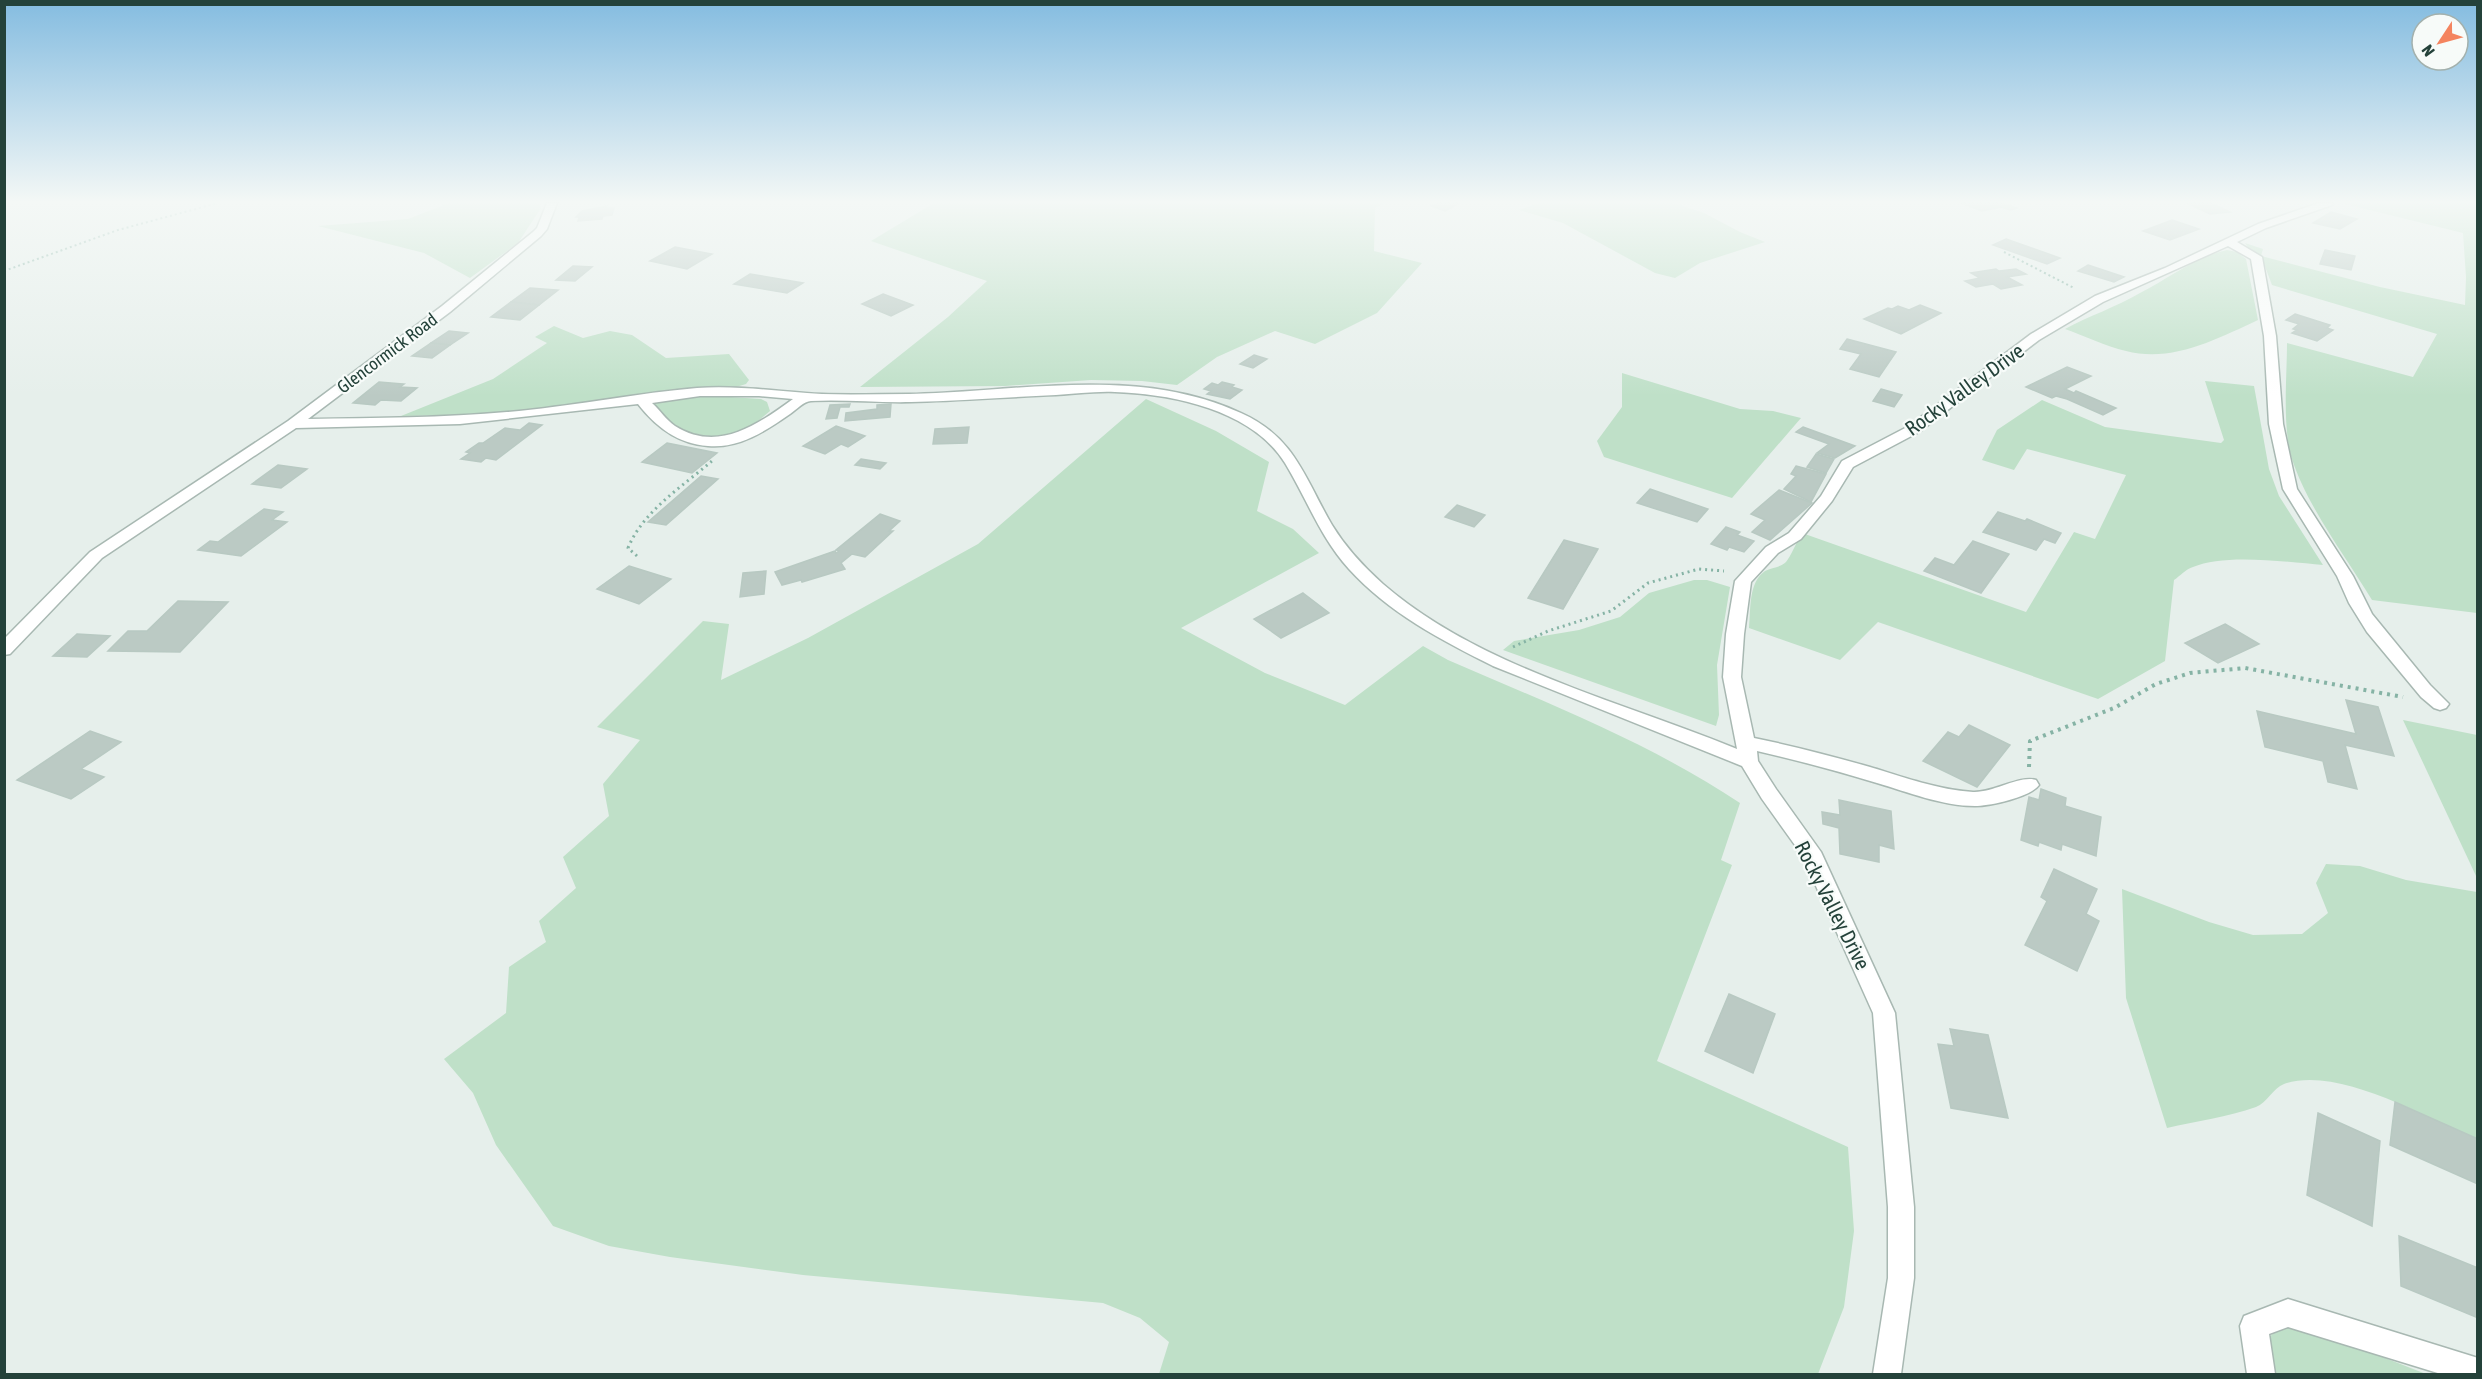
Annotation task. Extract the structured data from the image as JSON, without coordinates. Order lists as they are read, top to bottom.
{
  "streets": {
    "street": ["Glencormick Road", "Rocky Valley Drive"]
  },
  "north": "bottom left"
}
